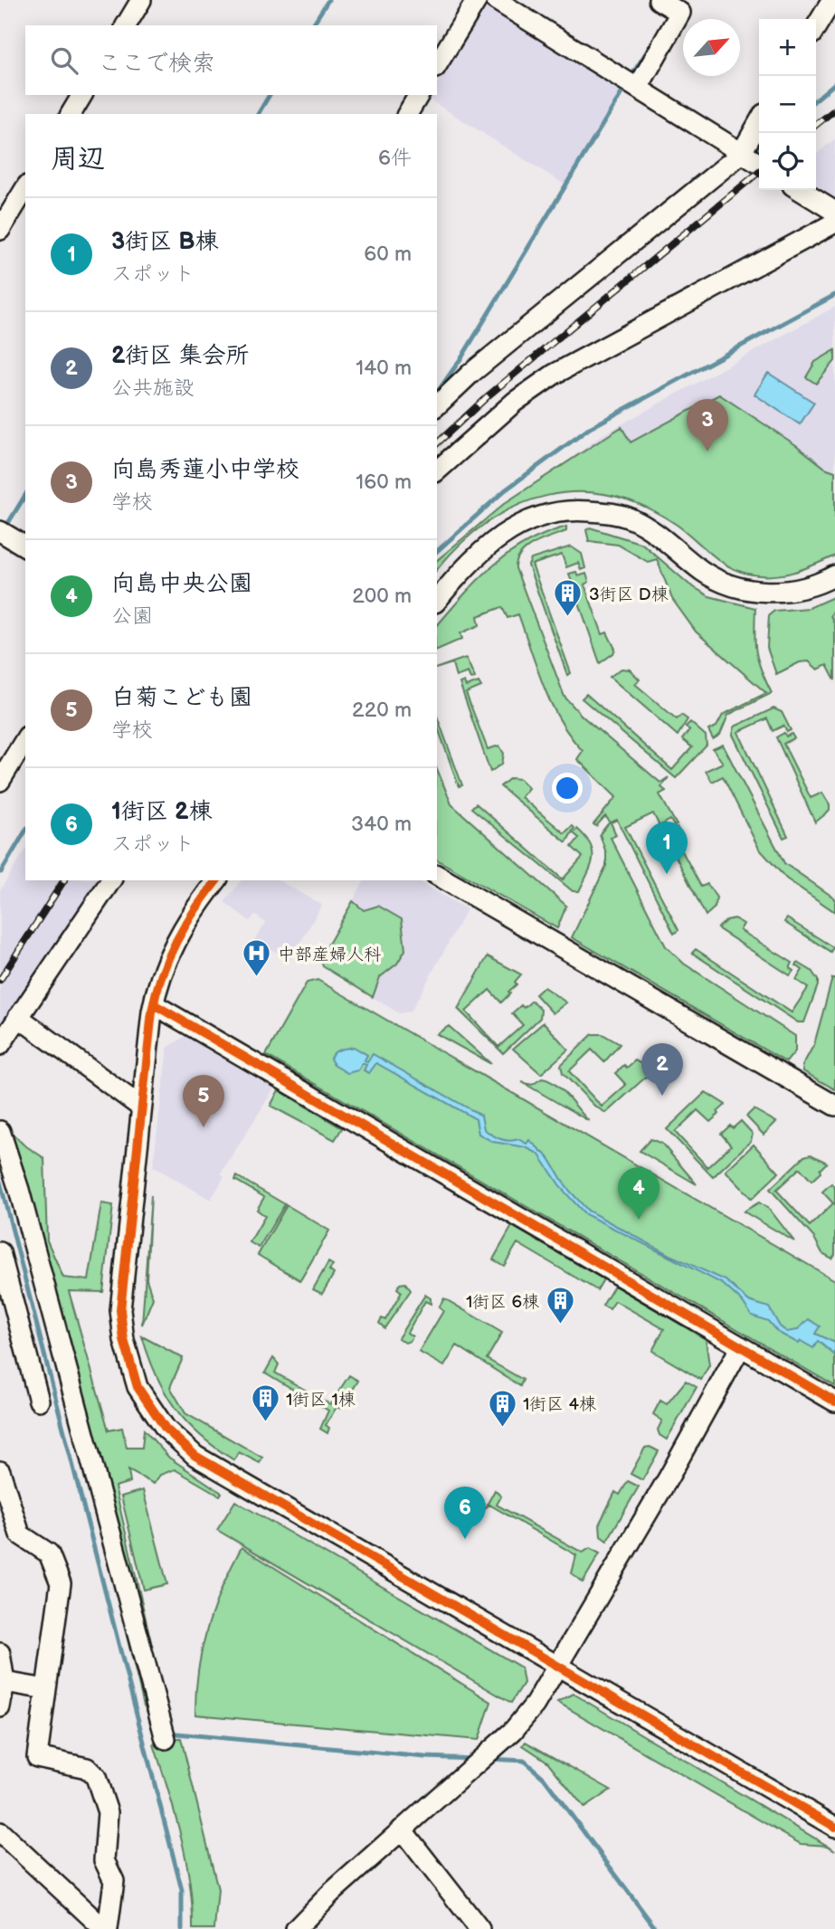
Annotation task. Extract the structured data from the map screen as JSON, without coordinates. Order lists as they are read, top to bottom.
{
  "places": {
    "building": [
      "3街区 D棟",
      "1街区 6棟",
      "1街区 1棟",
      "1街区 4棟"
    ],
    "hospital": ["中部産婦人科"]
  },
  "north": "top right",
  "page": {
    "map_buttons": ["+", "−"],
    "search": "ここで検索",
    "heading": ["周辺", "6件"],
    "list": [
      {
        "mark": "1",
        "name": "3街区 B棟",
        "note": "スポット",
        "value": "60 m"
      },
      {
        "mark": "2",
        "name": "2街区 集会所",
        "note": "公共施設",
        "value": "140 m"
      },
      {
        "mark": "3",
        "name": "向島秀蓮小中学校",
        "note": "学校",
        "value": "160 m"
      },
      {
        "mark": "4",
        "name": "向島中央公園",
        "note": "公園",
        "value": "200 m"
      },
      {
        "mark": "5",
        "name": "白菊こども園",
        "note": "学校",
        "value": "220 m"
      },
      {
        "mark": "6",
        "name": "1街区 2棟",
        "note": "スポット",
        "value": "340 m"
      }
    ],
    "pins": [
      "3",
      "1",
      "2",
      "5",
      "4",
      "6"
    ]
  }
}
